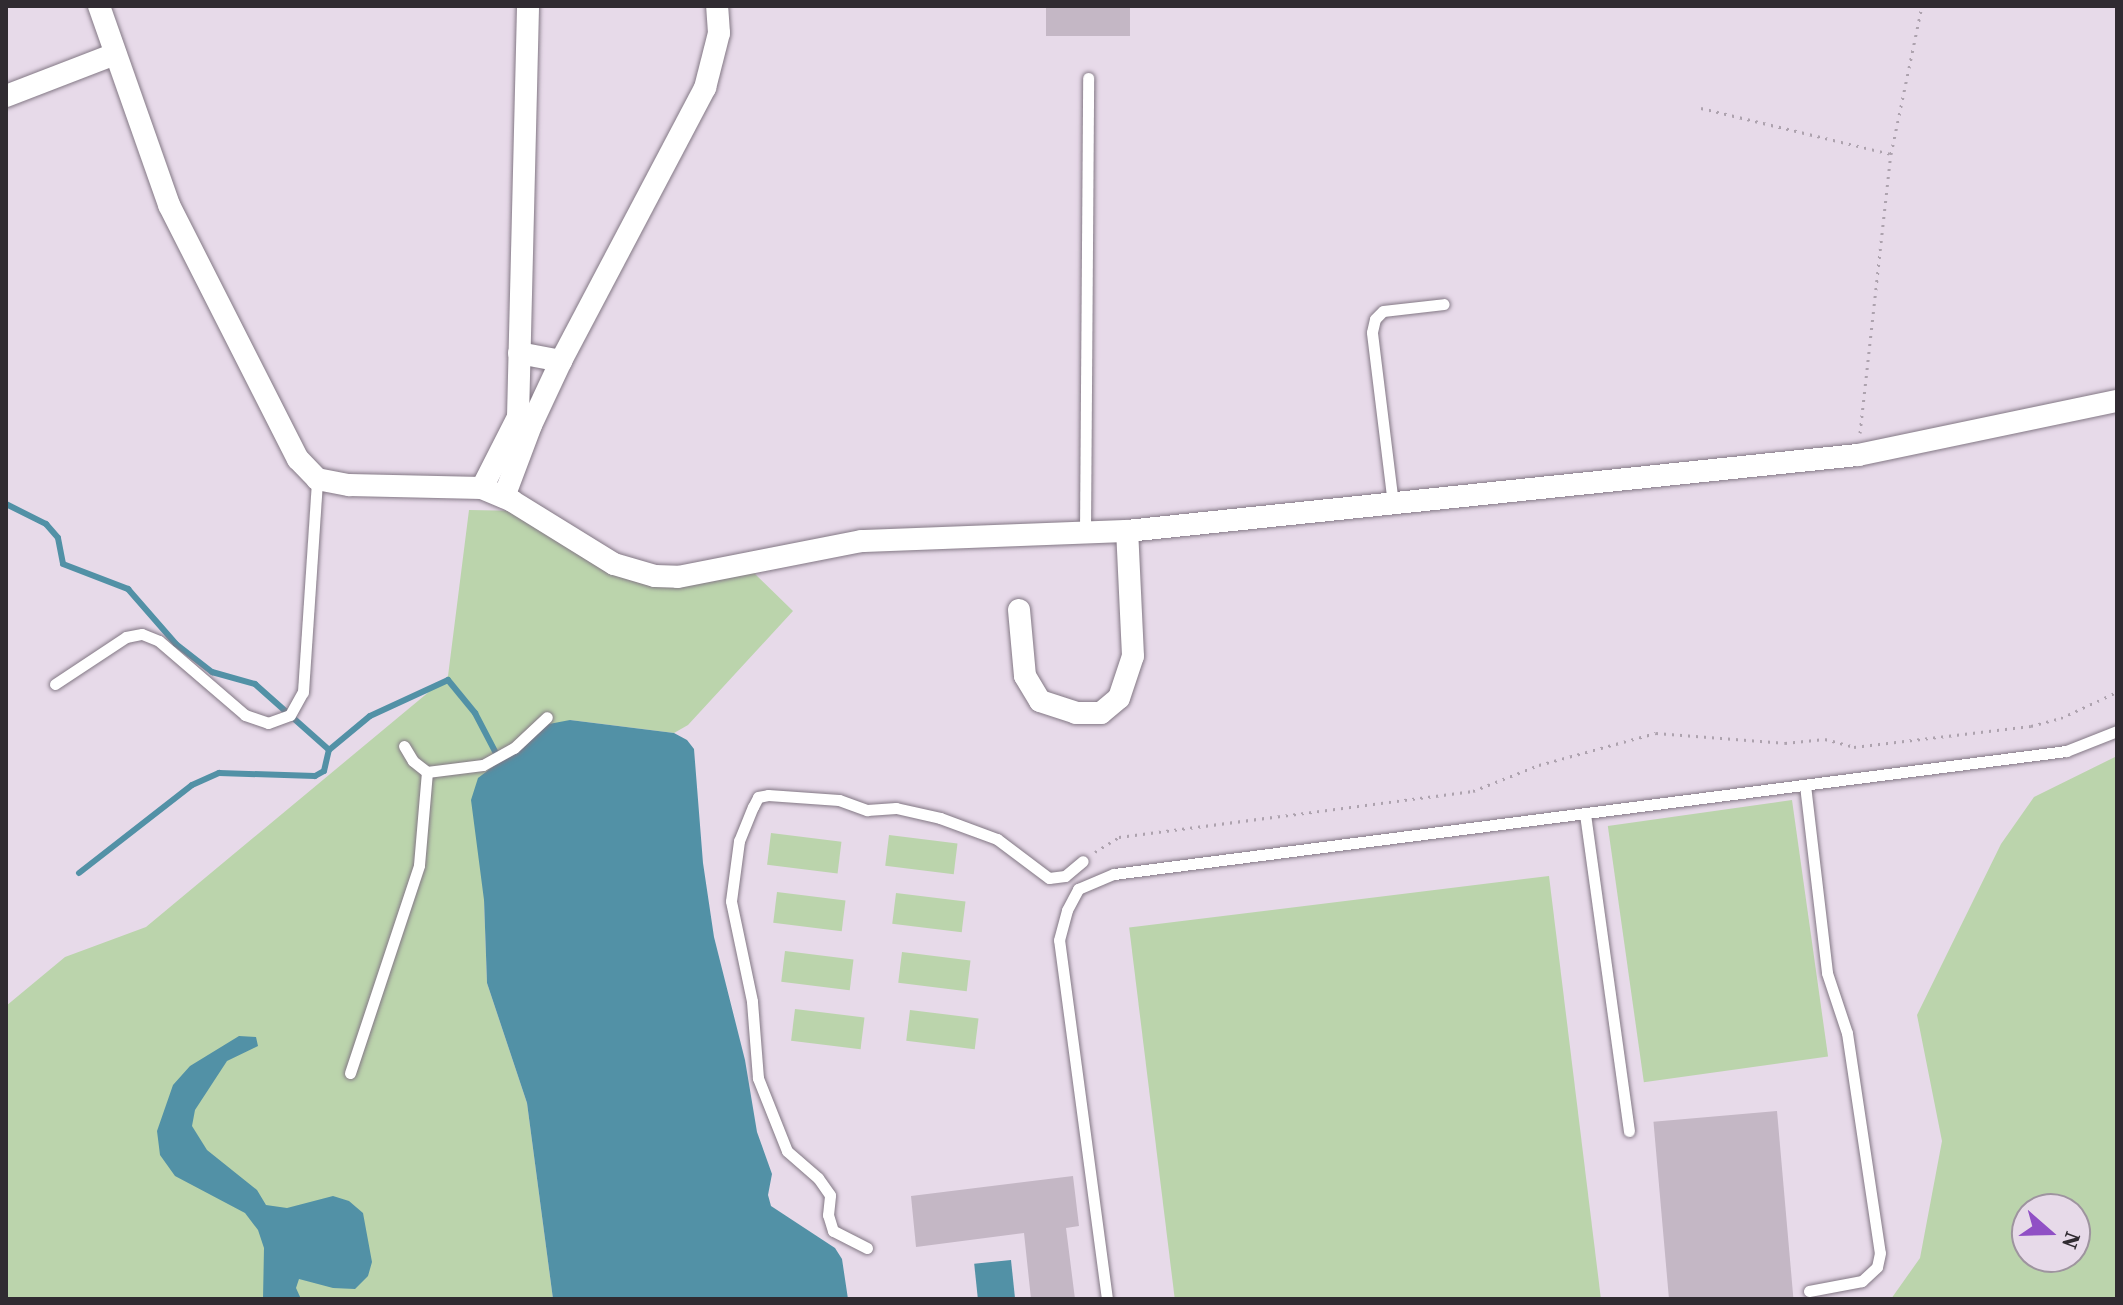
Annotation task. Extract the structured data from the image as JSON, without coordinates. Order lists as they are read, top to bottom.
{
  "north": "right"
}
